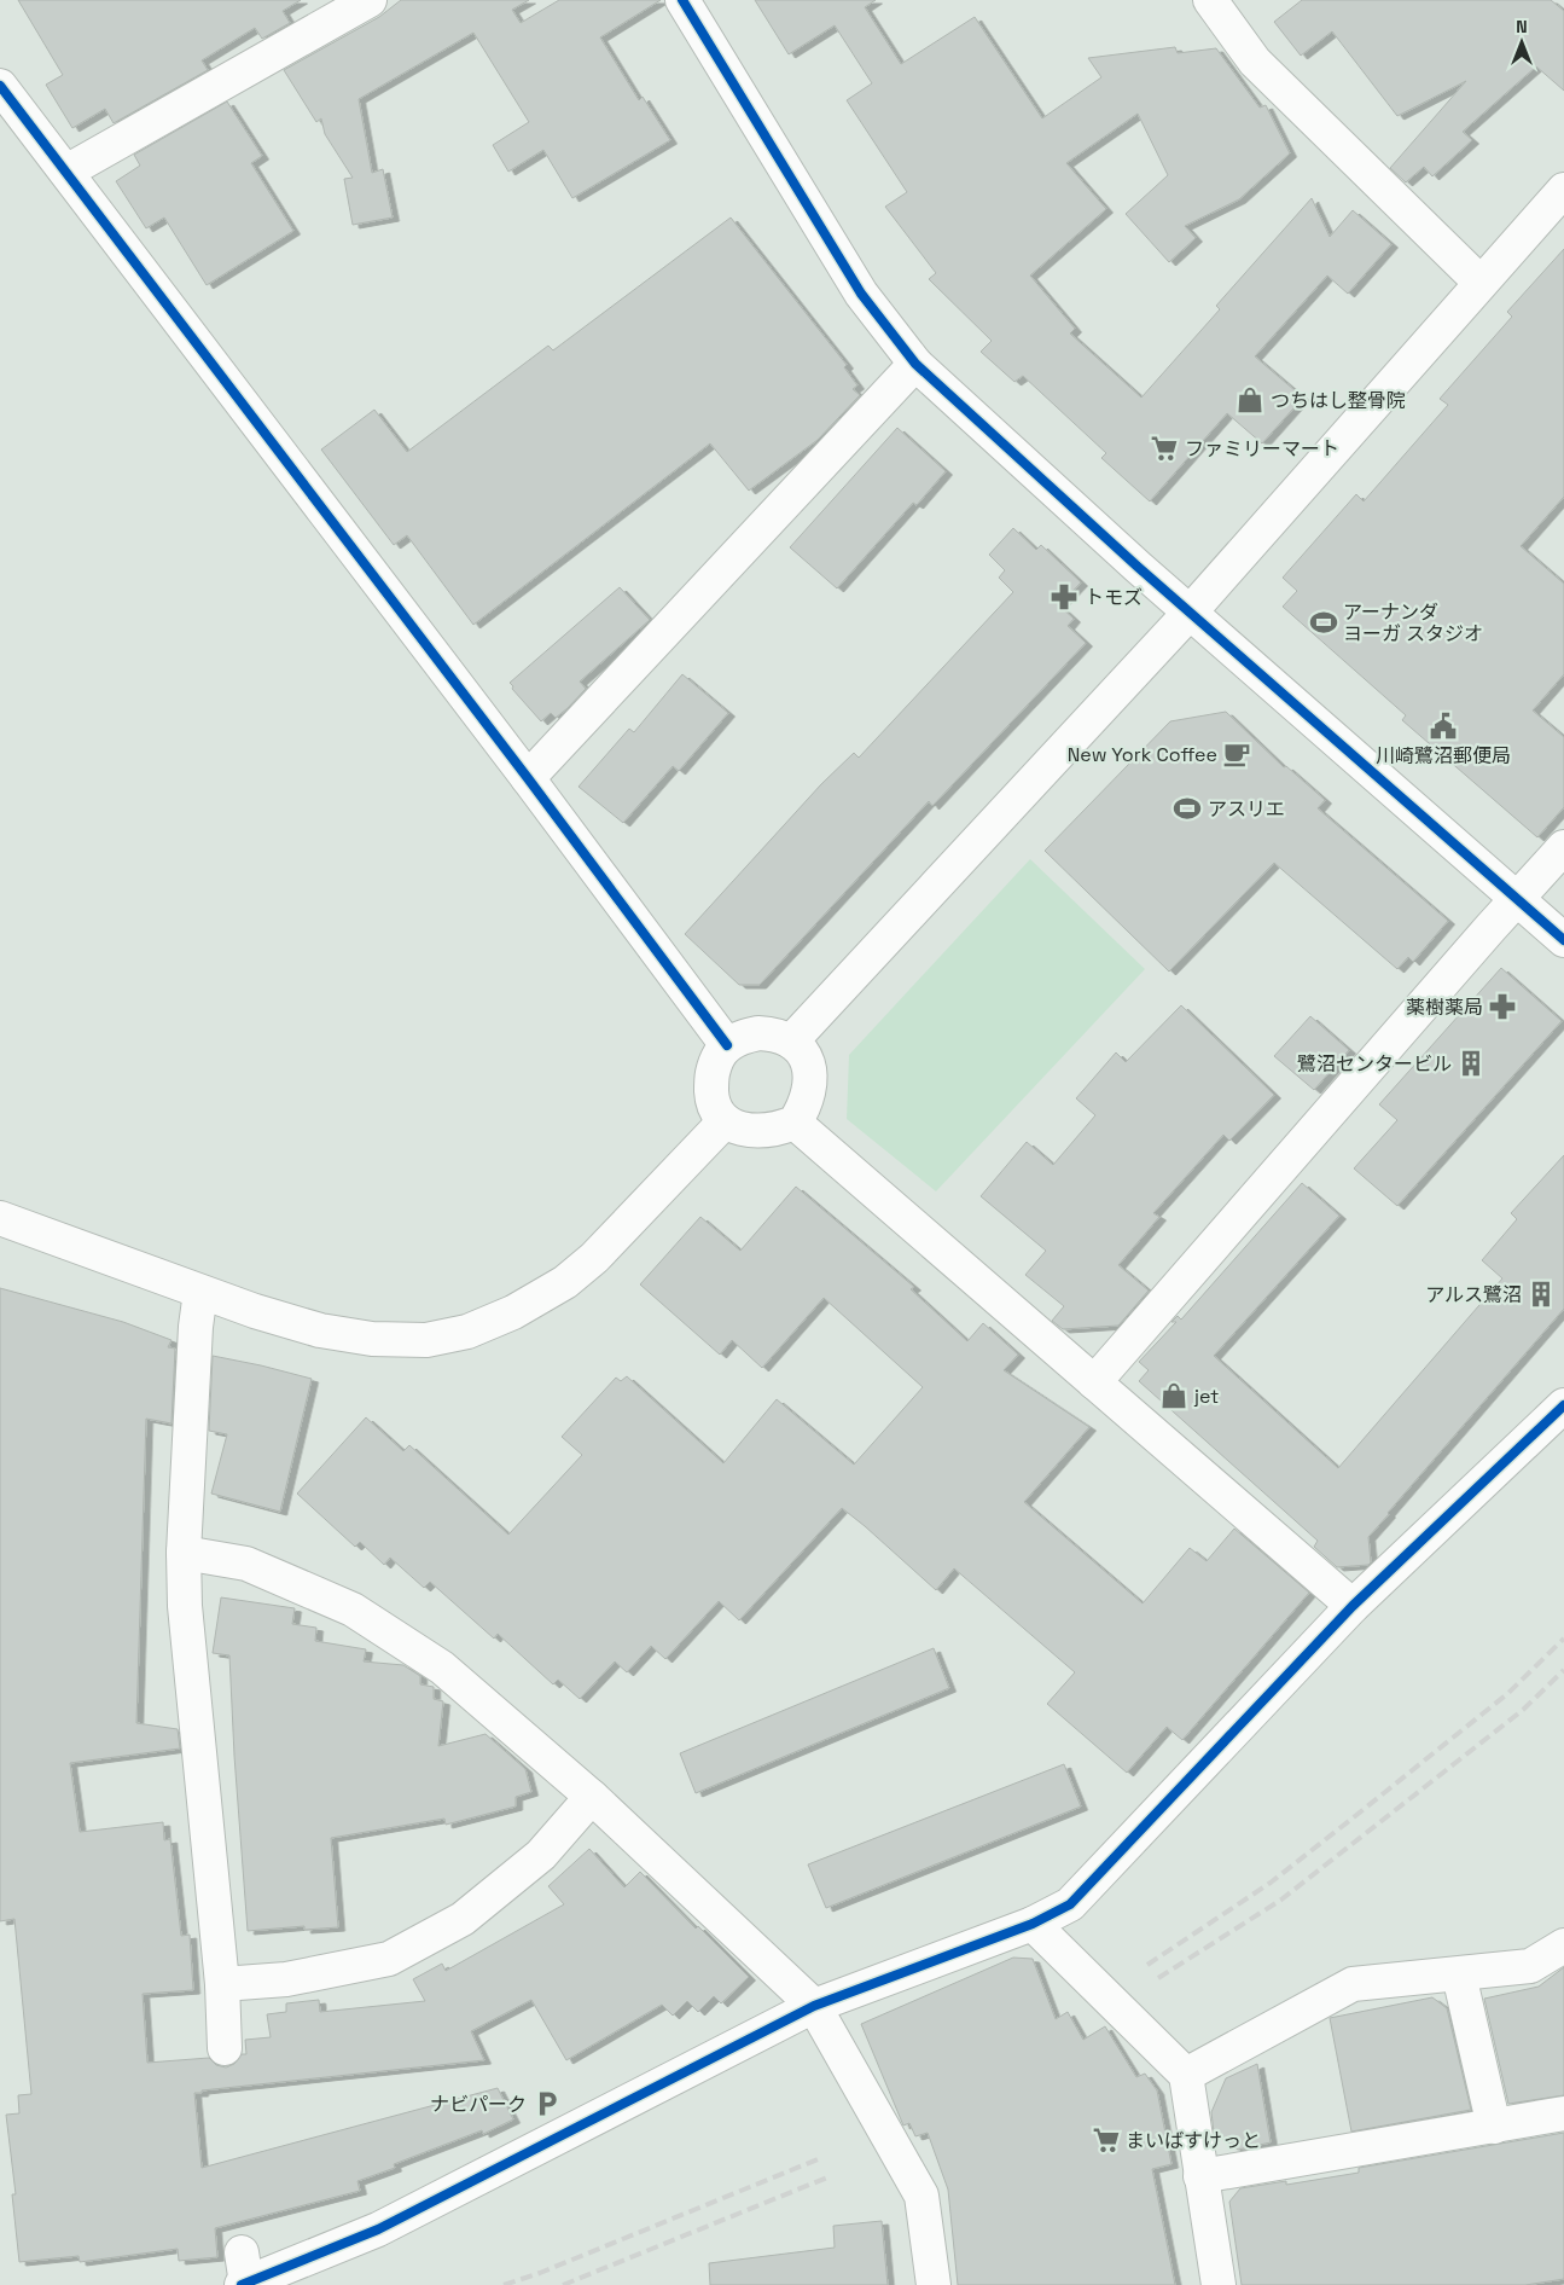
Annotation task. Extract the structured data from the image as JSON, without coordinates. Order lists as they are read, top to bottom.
{
  "places": {
    "shop": ["つちはし整骨院", "jet"],
    "supermarket": ["ファミリーマート", "まいばすけっと"],
    "pharmacy": ["トモズ", "薬樹薬局"],
    "sports": ["アーナンダ ヨーガ スタジオ", "アスリエ"],
    "public building": ["川崎鷺沼郵便局"],
    "cafe": ["New York Coffee"],
    "building": ["鷺沼センタービル", "アルス鷺沼"],
    "parking": ["ナビパーク"]
  },
  "north": "top"
}
